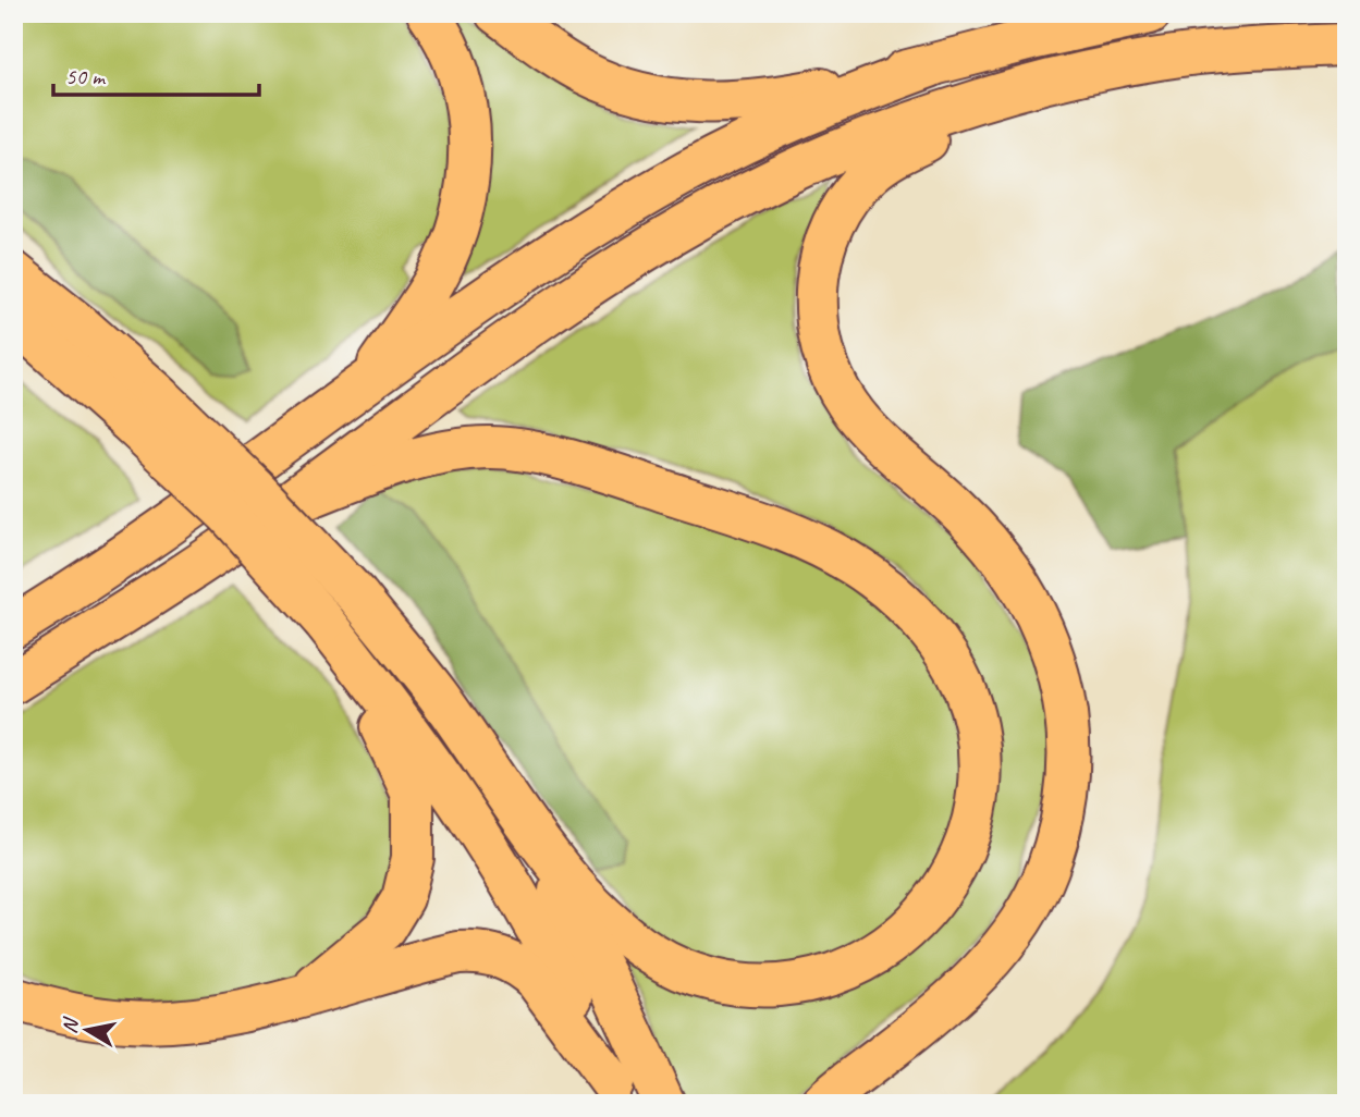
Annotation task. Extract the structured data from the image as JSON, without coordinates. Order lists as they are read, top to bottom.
{
  "scale_bar": "50 m",
  "north": "left"
}
